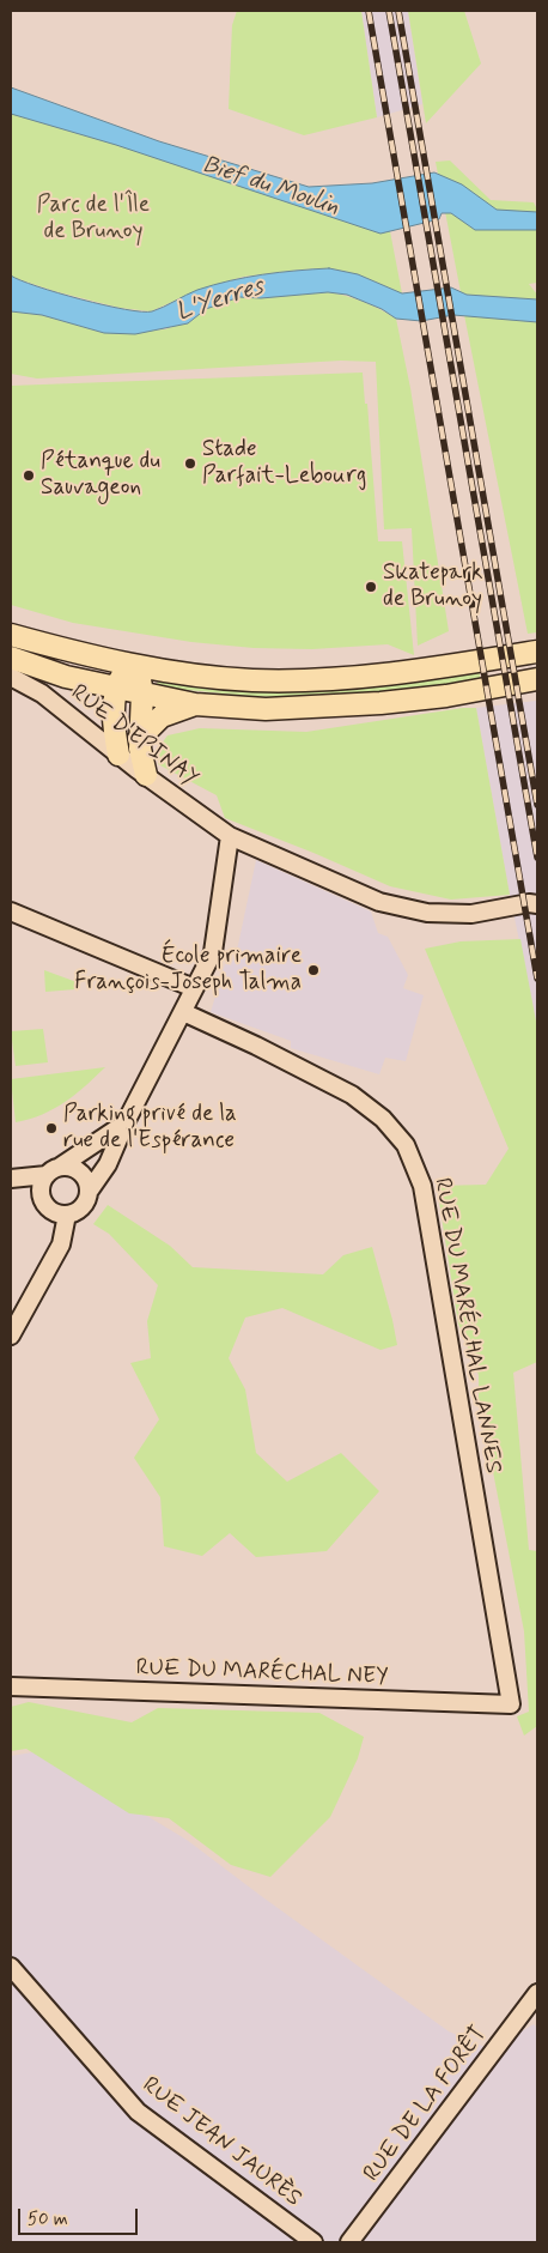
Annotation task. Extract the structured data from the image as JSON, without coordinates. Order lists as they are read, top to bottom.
{
  "streets": {
    "street": [
      "RUE D'EPINAY",
      "RUE DU MARÉCHAL LANNES",
      "RUE DU MARÉCHAL NEY",
      "RUE DE LA FORÊT",
      "RUE JEAN JAURÈS"
    ]
  },
  "crossings": [
    ["RUE DU MARÉCHAL LANNES", "RUE DU MARÉCHAL NEY"]
  ],
  "water": ["Bief du Moulin", "L'Yerres"],
  "parks": ["Parc de l'Île de Brunoy"],
  "places": [
    "Stade Parfait-Lebourg",
    "Pétanque du Sauvageon",
    "Skatepark de Brunoy",
    "École primaire François-Joseph Talma",
    "Parking privé de la rue de l'Espérance"
  ],
  "scale_bar": "50 m"
}
